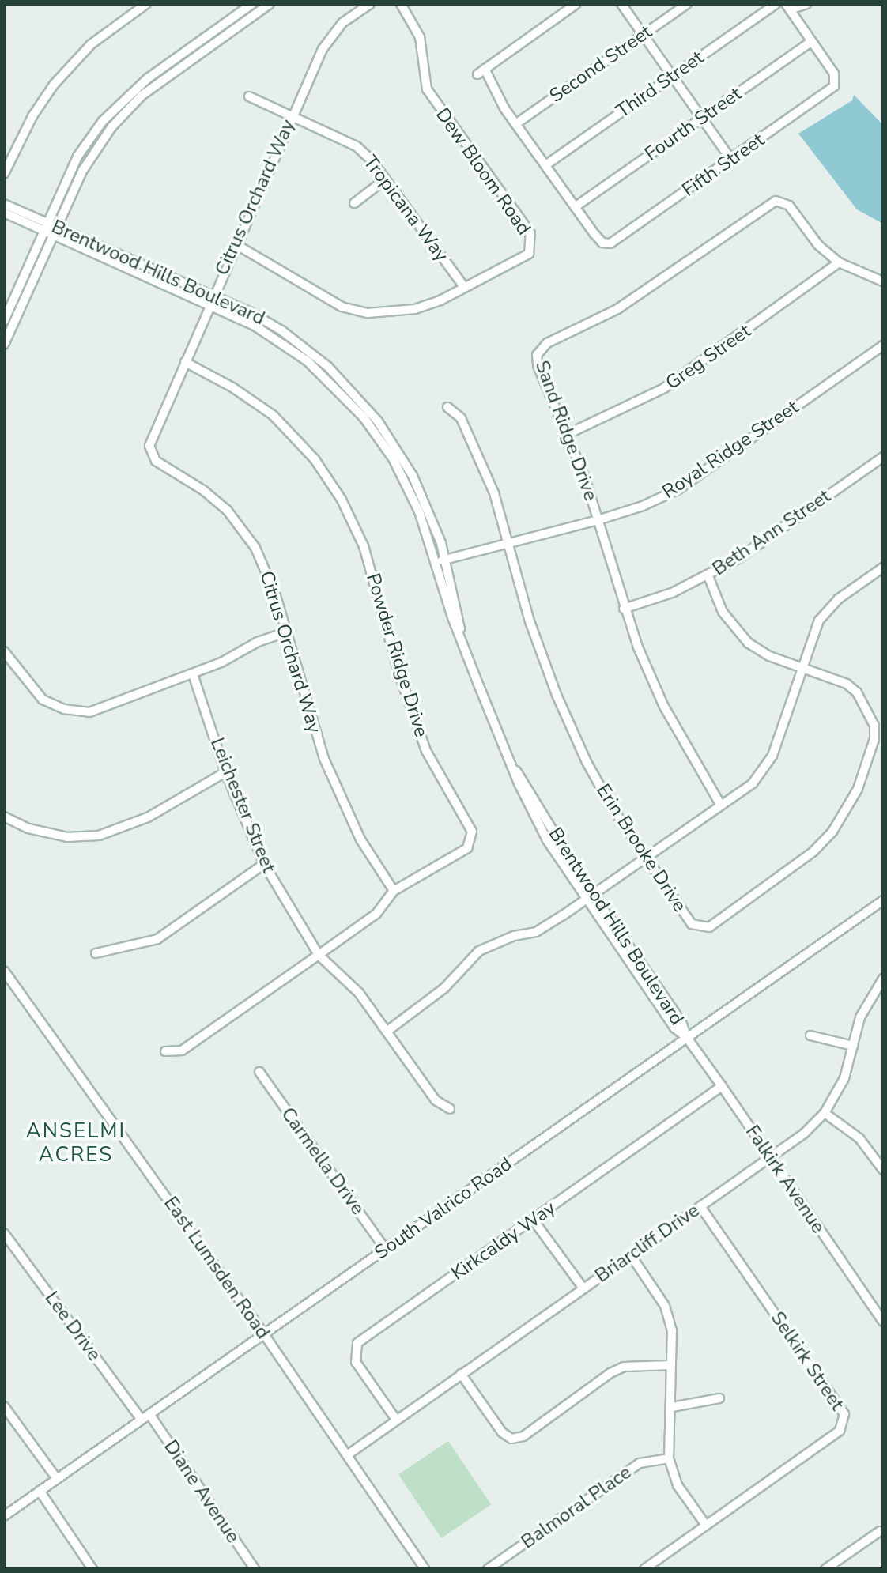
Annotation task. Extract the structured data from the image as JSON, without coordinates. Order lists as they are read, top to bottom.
{
  "streets": {
    "street": [
      "Second Street",
      "Third Street",
      "Fourth Street",
      "Fifth Street",
      "Dew Bloom Road",
      "Citrus Orchard Way",
      "Tropicana Way",
      "Brentwood Hills Boulevard",
      "Greg Street",
      "Sand Ridge Drive",
      "Royal Ridge Street",
      "Beth Ann Street",
      "Powder Ridge Drive",
      "Leichester Street",
      "Erin Brooke Drive",
      "Carmella Drive",
      "Falkirk Avenue",
      "South Valrico Road",
      "Kirkcaldy Way",
      "Briarcliff Drive",
      "East Lumsden Road",
      "Lee Drive",
      "Selkirk Street",
      "Diane Avenue",
      "Balmoral Place"
    ]
  },
  "crossings": [
    ["Fourth Street", "Fifth Street"],
    ["Dew Bloom Road", "Citrus Orchard Way"],
    ["Dew Bloom Road", "Tropicana Way"],
    ["Citrus Orchard Way", "Tropicana Way"],
    ["Citrus Orchard Way", "Brentwood Hills Boulevard"],
    ["Citrus Orchard Way", "Powder Ridge Drive"],
    ["Brentwood Hills Boulevard", "Royal Ridge Street"],
    ["Brentwood Hills Boulevard", "Falkirk Avenue"],
    ["Brentwood Hills Boulevard", "South Valrico Road"],
    ["Greg Street", "Sand Ridge Drive"],
    ["Sand Ridge Drive", "Royal Ridge Street"],
    ["Sand Ridge Drive", "Beth Ann Street"],
    ["Royal Ridge Street", "Erin Brooke Drive"],
    ["Beth Ann Street", "Erin Brooke Drive"],
    ["Powder Ridge Drive", "Leichester Street"],
    ["Carmella Drive", "South Valrico Road"],
    ["Falkirk Avenue", "South Valrico Road"],
    ["Falkirk Avenue", "Kirkcaldy Way"],
    ["Falkirk Avenue", "Briarcliff Drive"],
    ["South Valrico Road", "East Lumsden Road"],
    ["South Valrico Road", "Lee Drive"],
    ["South Valrico Road", "Diane Avenue"],
    ["Kirkcaldy Way", "Briarcliff Drive"],
    ["Briarcliff Drive", "East Lumsden Road"],
    ["Briarcliff Drive", "Selkirk Street"]
  ],
  "districts": ["ANSELMI ACRES"]
}
